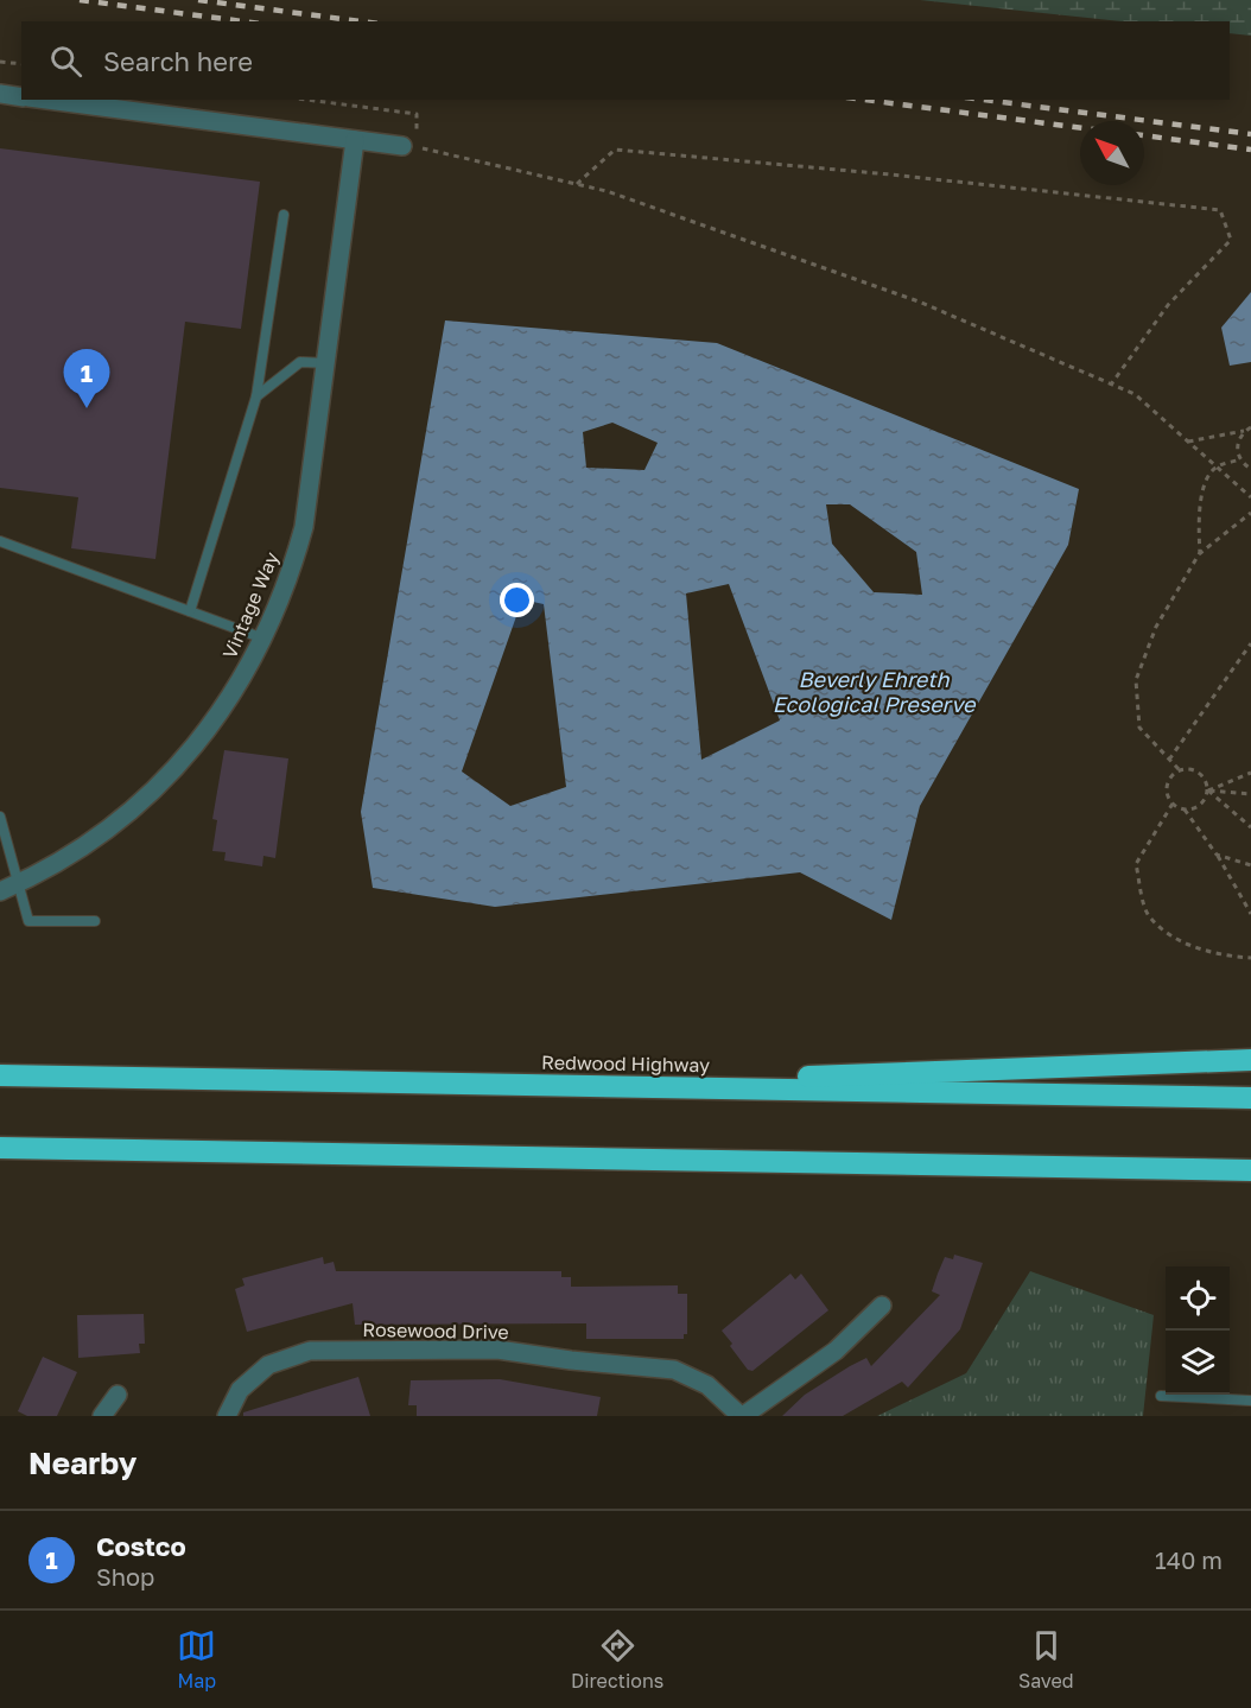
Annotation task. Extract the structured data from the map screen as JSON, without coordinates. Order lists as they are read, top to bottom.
{
  "streets": {
    "highway": ["Redwood Highway"],
    "street": ["Vintage Way", "Rosewood Drive"]
  },
  "water": ["Beverly Ehreth Ecological Preserve"],
  "north": "top left",
  "page": {
    "search": "Search here",
    "pins": "1",
    "heading": "Nearby",
    "list": [
      {
        "mark": "1",
        "name": "Costco",
        "note": "Shop",
        "value": "140 m"
      }
    ],
    "nav": ["Map", "Directions", "Saved"]
  }
}
